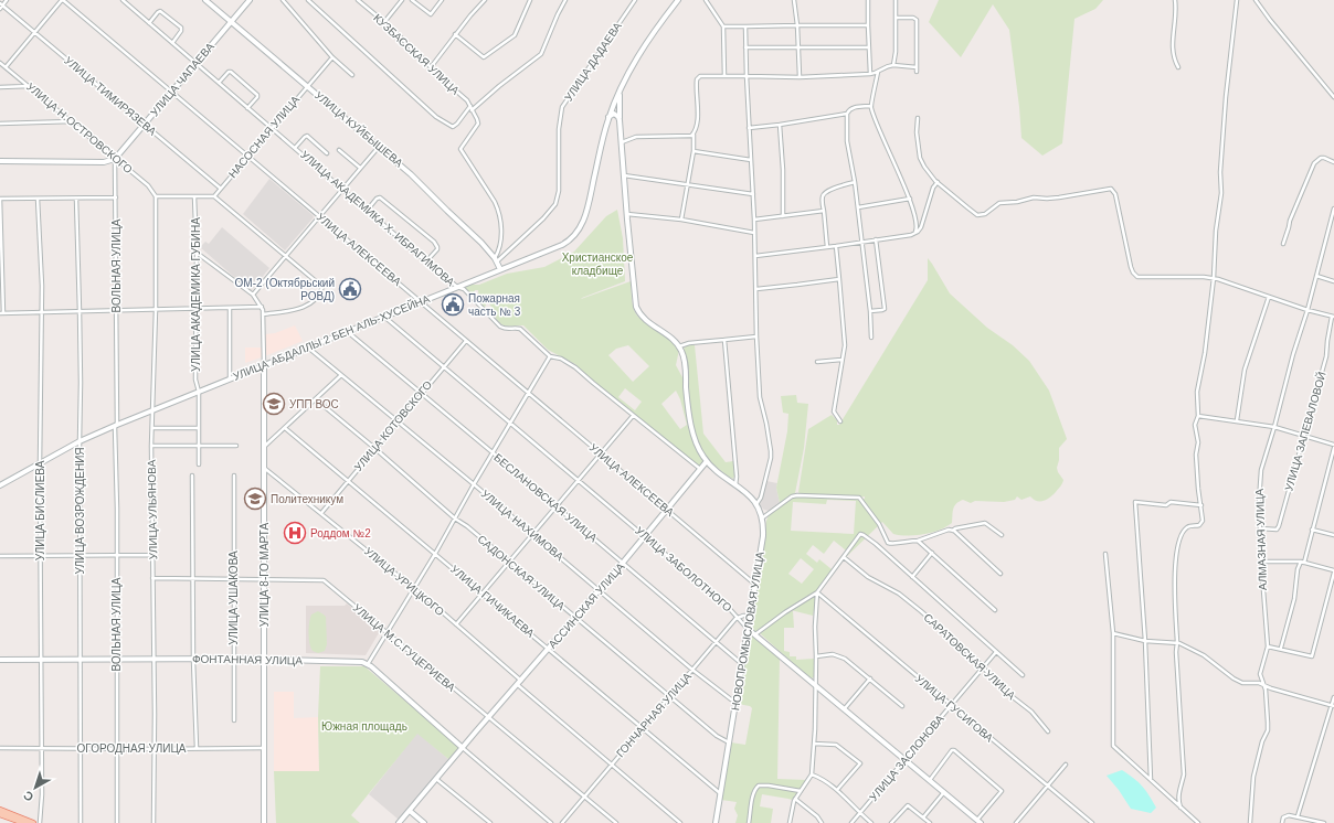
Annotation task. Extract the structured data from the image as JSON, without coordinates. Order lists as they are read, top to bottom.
{
  "streets": {
    "street": [
      "КУЗБАССКАЯ УЛИЦА",
      "УЛИЦА ДАДАЕВА",
      "УЛИЦА ЧАПАЕВА",
      "УЛИЦА ТИМИРЯЗЕВА",
      "УЛИЦА Н.ОСТРОВСКОГО",
      "УЛИЦА КУЙБЫШЕВА",
      "НАСОСНАЯ УЛИЦА",
      "УЛИЦА АКАДЕМИКА Х. ИБРАГИМОВА",
      "УЛИЦА АЛЕКСЕЕВА",
      "ВОЛЬНАЯ УЛИЦА",
      "УЛИЦА АКАДЕМИКА ГУБИНА",
      "УЛИЦА АБДАЛЛЫ 2 БЕН АЛЬ-ХУСЕЙНА",
      "УЛИЦА КОТОВСКОГО",
      "УЛИЦА ЗАПЕВАЛОВОЙ",
      "БЕСЛАНОВСКАЯ УЛИЦА",
      "УЛИЦА УЛЬЯНОВА",
      "УЛИЦА БИСЛИЕВА",
      "УЛИЦА ВОЗРОЖДЕНИЯ",
      "УЛИЦА НАХИМОВА",
      "АЛМАЗНАЯ УЛИЦА",
      "УЛИЦА ЗАБОЛОТНОГО",
      "САДОНСКАЯ УЛИЦА",
      "УЛИЦА 8-ГО МАРТА",
      "УЛИЦА УРИЦКОГО",
      "УЛИЦА УШАКОВА",
      "УЛИЦА ГИЧИКАЕВА",
      "АССИНСКАЯ УЛИЦА",
      "НОВОПРОМЫСЛОВАЯ УЛИЦА",
      "УЛИЦА М.С.ГУЦЕРИЕВА",
      "САРАТОВСКАЯ УЛИЦА",
      "ФОНТАННАЯ УЛИЦА",
      "УЛИЦА ГУСИГОВА",
      "ГОНЧАРНАЯ УЛИЦА",
      "ОГОРОДНАЯ УЛИЦА",
      "УЛИЦА ЗАСЛОНОВА"
    ]
  },
  "crossings": [
    ["УЛИЦА ДАДАЕВА", "УЛИЦА КУЙБЫШЕВА"],
    ["УЛИЦА ЧАПАЕВА", "УЛИЦА ТИМИРЯЗЕВА"],
    ["УЛИЦА ЧАПАЕВА", "УЛИЦА Н.ОСТРОВСКОГО"],
    ["УЛИЦА ЧАПАЕВА", "УЛИЦА КУЙБЫШЕВА"],
    ["УЛИЦА ЧАПАЕВА", "УЛИЦА АКАДЕМИКА Х. ИБРАГИМОВА"],
    ["УЛИЦА ЧАПАЕВА", "УЛИЦА АЛЕКСЕЕВА"],
    ["УЛИЦА ЧАПАЕВА", "ВОЛЬНАЯ УЛИЦА"],
    ["УЛИЦА ТИМИРЯЗЕВА", "НАСОСНАЯ УЛИЦА"],
    ["УЛИЦА Н.ОСТРОВСКОГО", "ВОЛЬНАЯ УЛИЦА"],
    ["УЛИЦА Н.ОСТРОВСКОГО", "УЛИЦА УЛЬЯНОВА"],
    ["УЛИЦА КУЙБЫШЕВА", "НАСОСНАЯ УЛИЦА"],
    ["УЛИЦА КУЙБЫШЕВА", "УЛИЦА АБДАЛЛЫ 2 БЕН АЛЬ-ХУСЕЙНА"],
    ["НАСОСНАЯ УЛИЦА", "УЛИЦА АКАДЕМИКА Х. ИБРАГИМОВА"],
    ["НАСОСНАЯ УЛИЦА", "УЛИЦА АЛЕКСЕЕВА"],
    ["УЛИЦА АКАДЕМИКА Х. ИБРАГИМОВА", "УЛИЦА АБДАЛЛЫ 2 БЕН АЛЬ-ХУСЕЙНА"],
    ["УЛИЦА АКАДЕМИКА Х. ИБРАГИМОВА", "АССИНСКАЯ УЛИЦА"],
    ["УЛИЦА АЛЕКСЕЕВА", "УЛИЦА АБДАЛЛЫ 2 БЕН АЛЬ-ХУСЕЙНА"],
    ["УЛИЦА АЛЕКСЕЕВА", "УЛИЦА КОТОВСКОГО"],
    ["УЛИЦА АЛЕКСЕЕВА", "АССИНСКАЯ УЛИЦА"],
    ["УЛИЦА АЛЕКСЕЕВА", "НОВОПРОМЫСЛОВАЯ УЛИЦА"],
    ["ВОЛЬНАЯ УЛИЦА", "УЛИЦА АБДАЛЛЫ 2 БЕН АЛЬ-ХУСЕЙНА"],
    ["ВОЛЬНАЯ УЛИЦА", "ФОНТАННАЯ УЛИЦА"],
    ["ВОЛЬНАЯ УЛИЦА", "ОГОРОДНАЯ УЛИЦА"],
    ["УЛИЦА АКАДЕМИКА ГУБИНА", "УЛИЦА АБДАЛЛЫ 2 БЕН АЛЬ-ХУСЕЙНА"],
    ["УЛИЦА АКАДЕМИКА ГУБИНА", "УЛИЦА 8-ГО МАРТА"],
    ["УЛИЦА АБДАЛЛЫ 2 БЕН АЛЬ-ХУСЕЙНА", "БЕСЛАНОВСКАЯ УЛИЦА"],
    ["УЛИЦА АБДАЛЛЫ 2 БЕН АЛЬ-ХУСЕЙНА", "УЛИЦА УЛЬЯНОВА"],
    ["УЛИЦА АБДАЛЛЫ 2 БЕН АЛЬ-ХУСЕЙНА", "УЛИЦА БИСЛИЕВА"],
    ["УЛИЦА АБДАЛЛЫ 2 БЕН АЛЬ-ХУСЕЙНА", "УЛИЦА ВОЗРОЖДЕНИЯ"],
    ["УЛИЦА АБДАЛЛЫ 2 БЕН АЛЬ-ХУСЕЙНА", "УЛИЦА НАХИМОВА"],
    ["УЛИЦА АБДАЛЛЫ 2 БЕН АЛЬ-ХУСЕЙНА", "УЛИЦА ЗАБОЛОТНОГО"],
    ["УЛИЦА АБДАЛЛЫ 2 БЕН АЛЬ-ХУСЕЙНА", "УЛИЦА 8-ГО МАРТА"],
    ["УЛИЦА КОТОВСКОГО", "БЕСЛАНОВСКАЯ УЛИЦА"],
    ["УЛИЦА КОТОВСКОГО", "УЛИЦА НАХИМОВА"],
    ["УЛИЦА КОТОВСКОГО", "УЛИЦА ЗАБОЛОТНОГО"],
    ["УЛИЦА КОТОВСКОГО", "САДОНСКАЯ УЛИЦА"],
    ["УЛИЦА КОТОВСКОГО", "УЛИЦА УРИЦКОГО"],
    ["УЛИЦА КОТОВСКОГО", "УЛИЦА ГИЧИКАЕВА"],
    ["УЛИЦА ЗАПЕВАЛОВОЙ", "АЛМАЗНАЯ УЛИЦА"],
    ["БЕСЛАНОВСКАЯ УЛИЦА", "АССИНСКАЯ УЛИЦА"],
    ["БЕСЛАНОВСКАЯ УЛИЦА", "НОВОПРОМЫСЛОВАЯ УЛИЦА"],
    ["БЕСЛАНОВСКАЯ УЛИЦА", "ГОНЧАРНАЯ УЛИЦА"],
    ["УЛИЦА УЛЬЯНОВА", "УЛИЦА М.С.ГУЦЕРИЕВА"],
    ["УЛИЦА УЛЬЯНОВА", "ФОНТАННАЯ УЛИЦА"],
    ["УЛИЦА УЛЬЯНОВА", "ОГОРОДНАЯ УЛИЦА"],
    ["УЛИЦА БИСЛИЕВА", "ФОНТАННАЯ УЛИЦА"],
    ["УЛИЦА БИСЛИЕВА", "ОГОРОДНАЯ УЛИЦА"],
    ["УЛИЦА ВОЗРОЖДЕНИЯ", "ФОНТАННАЯ УЛИЦА"],
    ["УЛИЦА ВОЗРОЖДЕНИЯ", "ОГОРОДНАЯ УЛИЦА"],
    ["УЛИЦА НАХИМОВА", "АССИНСКАЯ УЛИЦА"],
    ["УЛИЦА НАХИМОВА", "НОВОПРОМЫСЛОВАЯ УЛИЦА"],
    ["УЛИЦА НАХИМОВА", "ГОНЧАРНАЯ УЛИЦА"],
    ["УЛИЦА ЗАБОЛОТНОГО", "АССИНСКАЯ УЛИЦА"],
    ["УЛИЦА ЗАБОЛОТНОГО", "НОВОПРОМЫСЛОВАЯ УЛИЦА"],
    ["УЛИЦА ЗАБОЛОТНОГО", "ГОНЧАРНАЯ УЛИЦА"],
    ["УЛИЦА ЗАБОЛОТНОГО", "УЛИЦА ЗАСЛОНОВА"],
    ["САДОНСКАЯ УЛИЦА", "АССИНСКАЯ УЛИЦА"],
    ["САДОНСКАЯ УЛИЦА", "НОВОПРОМЫСЛОВАЯ УЛИЦА"],
    ["САДОНСКАЯ УЛИЦА", "ГОНЧАРНАЯ УЛИЦА"],
    ["УЛИЦА 8-ГО МАРТА", "УЛИЦА УРИЦКОГО"],
    ["УЛИЦА 8-ГО МАРТА", "УЛИЦА М.С.ГУЦЕРИЕВА"],
    ["УЛИЦА 8-ГО МАРТА", "ФОНТАННАЯ УЛИЦА"],
    ["УЛИЦА 8-ГО МАРТА", "ОГОРОДНАЯ УЛИЦА"],
    ["УЛИЦА УРИЦКОГО", "АССИНСКАЯ УЛИЦА"],
    ["УЛИЦА УРИЦКОГО", "ГОНЧАРНАЯ УЛИЦА"],
    ["УЛИЦА УШАКОВА", "УЛИЦА М.С.ГУЦЕРИЕВА"],
    ["УЛИЦА УШАКОВА", "ФОНТАННАЯ УЛИЦА"],
    ["УЛИЦА ГИЧИКАЕВА", "АССИНСКАЯ УЛИЦА"],
    ["УЛИЦА ГИЧИКАЕВА", "НОВОПРОМЫСЛОВАЯ УЛИЦА"],
    ["УЛИЦА ГИЧИКАЕВА", "ГОНЧАРНАЯ УЛИЦА"],
    ["АССИНСКАЯ УЛИЦА", "НОВОПРОМЫСЛОВАЯ УЛИЦА"],
    ["АССИНСКАЯ УЛИЦА", "УЛИЦА М.С.ГУЦЕРИЕВА"],
    ["УЛИЦА М.С.ГУЦЕРИЕВА", "ГОНЧАРНАЯ УЛИЦА"],
    ["САРАТОВСКАЯ УЛИЦА", "УЛИЦА ЗАСЛОНОВА"],
    ["УЛИЦА ГУСИГОВА", "УЛИЦА ЗАСЛОНОВА"]
  ],
  "parks": ["Христианское кладбище", "Южная площадь"],
  "places": {
    "public building": ["ОМ-2 (Октябрьский РОВД)", "Пожарная часть № 3"],
    "school or university": ["УПП ВОС", "Политехникум"],
    "hospital": ["Роддом №2"]
  },
  "north": "bottom left"
}
